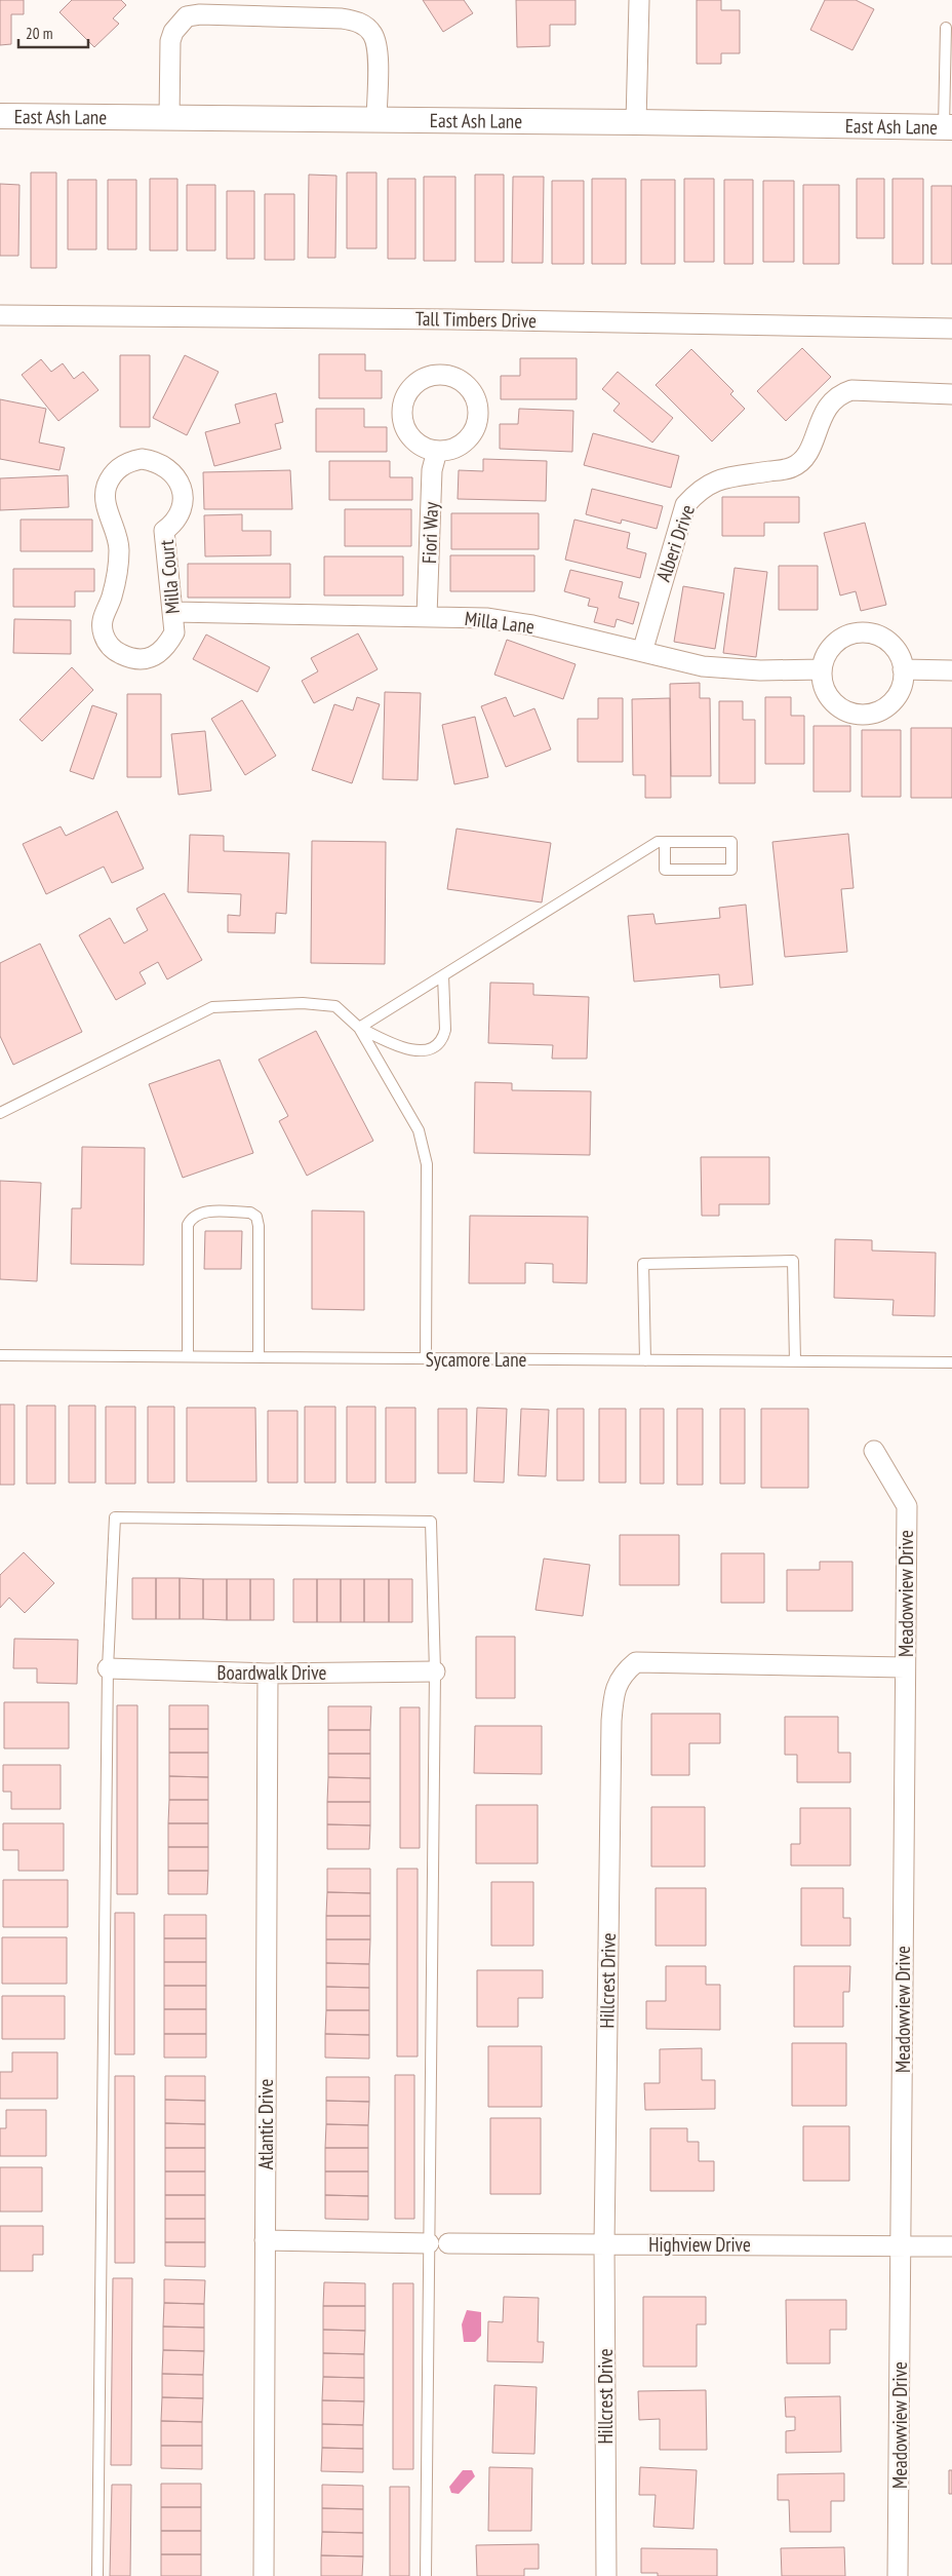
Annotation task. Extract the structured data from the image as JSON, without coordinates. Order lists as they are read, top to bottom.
{
  "streets": {
    "street": [
      "East Ash Lane",
      "Tall Timbers Drive",
      "Fiori Way",
      "Alberi Drive",
      "Milla Court",
      "Milla Lane",
      "Meadowview Drive",
      "Boardwalk Drive",
      "Hillcrest Drive",
      "Atlantic Drive",
      "Highview Drive"
    ],
    "lane": ["Sycamore Lane"]
  },
  "crossings": [
    ["Fiori Way", "Milla Lane"],
    ["Alberi Drive", "Milla Lane"],
    ["Milla Court", "Milla Lane"],
    ["Meadowview Drive", "Hillcrest Drive"],
    ["Meadowview Drive", "Highview Drive"],
    ["Boardwalk Drive", "Atlantic Drive"],
    ["Hillcrest Drive", "Highview Drive"],
    ["Atlantic Drive", "Highview Drive"]
  ],
  "scale_bar": "20 m"
}
